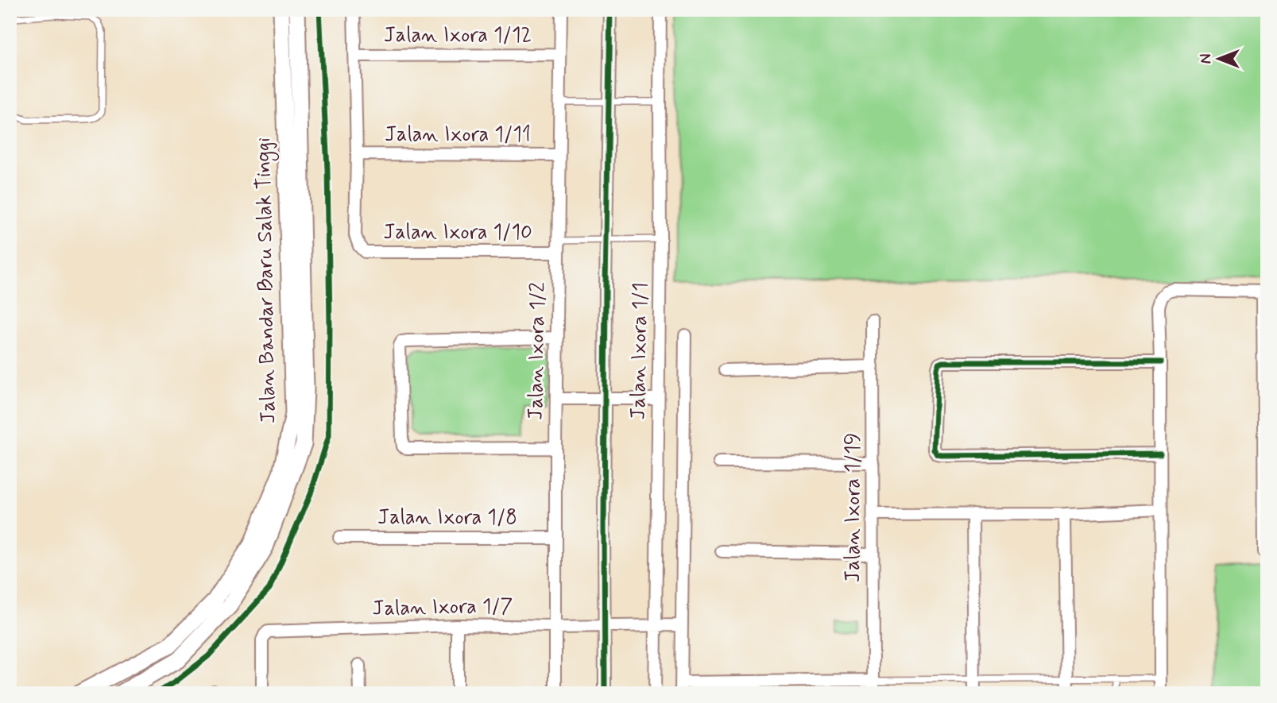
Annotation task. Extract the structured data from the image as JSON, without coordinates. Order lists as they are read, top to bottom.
{
  "streets": {
    "main road": ["Jalan Bandar Baru Salak Tinggi"],
    "street": [
      "Jalan Ixora 1/12",
      "Jalan Ixora 1/11",
      "Jalan Ixora 1/10",
      "Jalan Ixora 1/2",
      "Jalan Ixora 1/1",
      "Jalan Ixora 1/19",
      "Jalan Ixora 1/8",
      "Jalan Ixora 1/7"
    ]
  },
  "crossings": [
    ["Jalan Ixora 1/12", "Jalan Ixora 1/2"],
    ["Jalan Ixora 1/11", "Jalan Ixora 1/10"],
    ["Jalan Ixora 1/11", "Jalan Ixora 1/2"],
    ["Jalan Ixora 1/10", "Jalan Ixora 1/2"],
    ["Jalan Ixora 1/2", "Jalan Ixora 1/8"],
    ["Jalan Ixora 1/2", "Jalan Ixora 1/7"],
    ["Jalan Ixora 1/1", "Jalan Ixora 1/7"]
  ],
  "north": "left"
}
